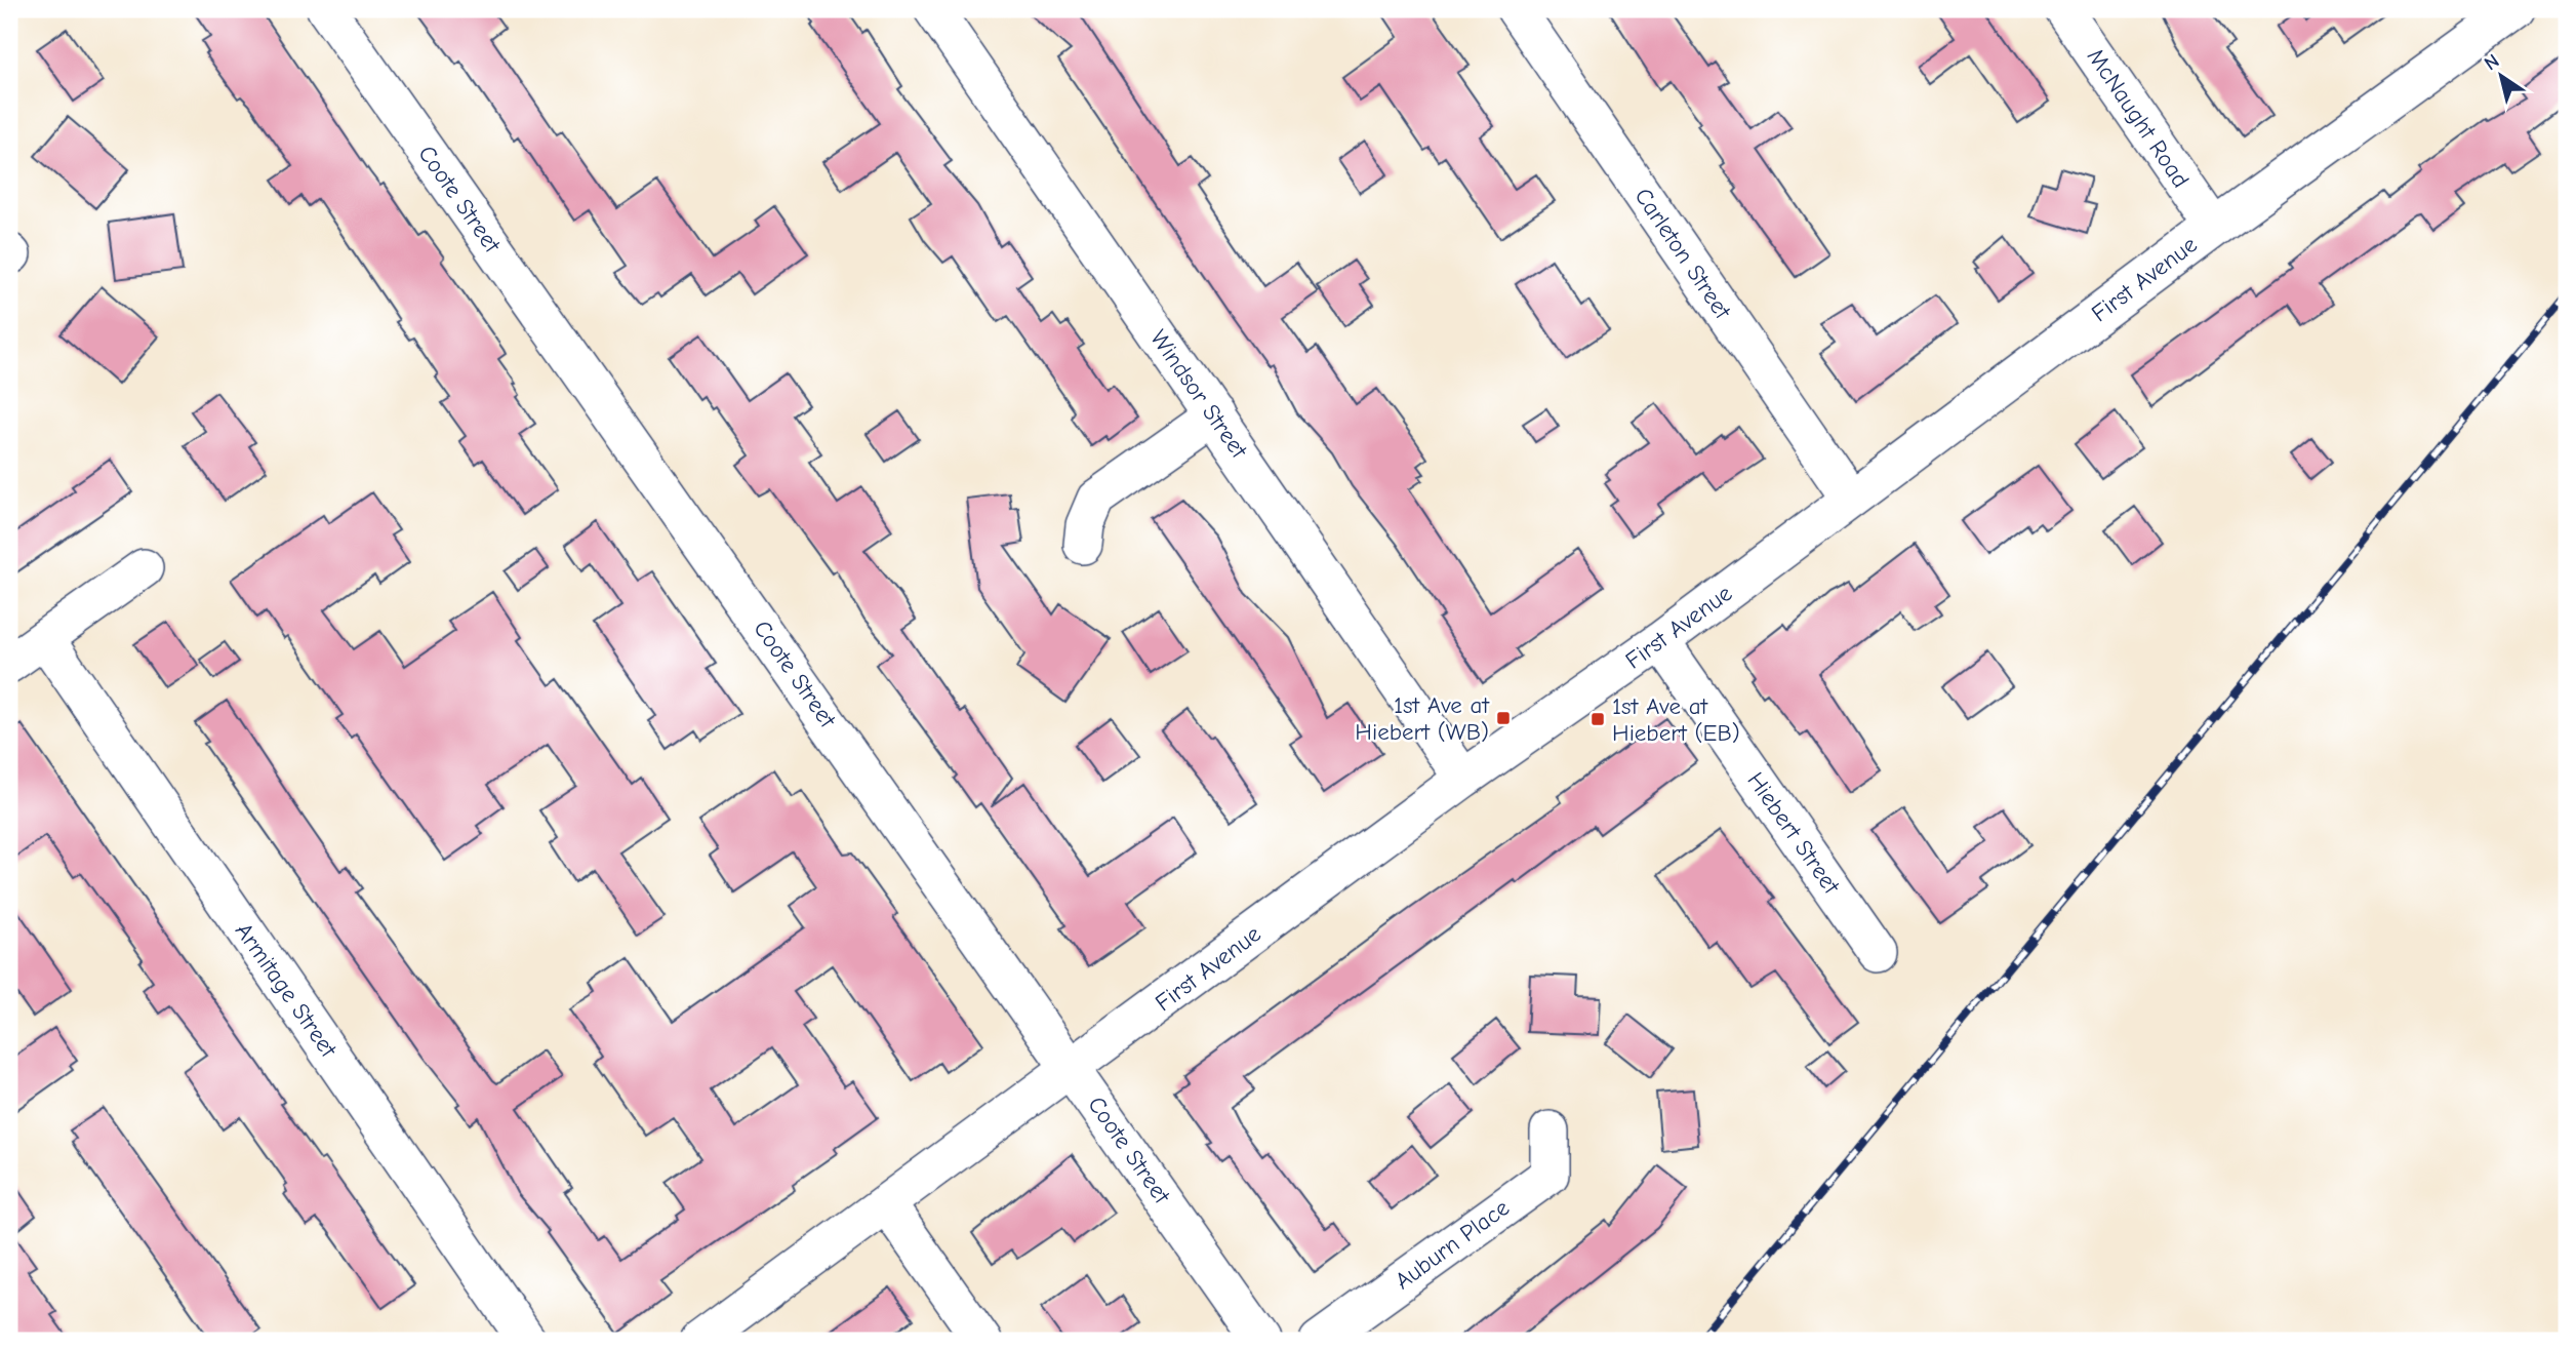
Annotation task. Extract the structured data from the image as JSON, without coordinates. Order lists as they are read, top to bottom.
{
  "streets": {
    "street": [
      "McNaught Road",
      "Coote Street",
      "Carleton Street",
      "First Avenue",
      "Windsor Street",
      "Hiebert Street",
      "Armitage Street",
      "Auburn Place"
    ]
  },
  "crossings": [
    ["McNaught Road", "First Avenue"],
    ["Coote Street", "First Avenue"],
    ["Carleton Street", "First Avenue"],
    ["First Avenue", "Windsor Street"],
    ["First Avenue", "Hiebert Street"]
  ],
  "places": {
    "transit": ["1st Ave at Hiebert (WB)", "1st Ave at Hiebert (EB)"]
  },
  "north": "top left"
}
